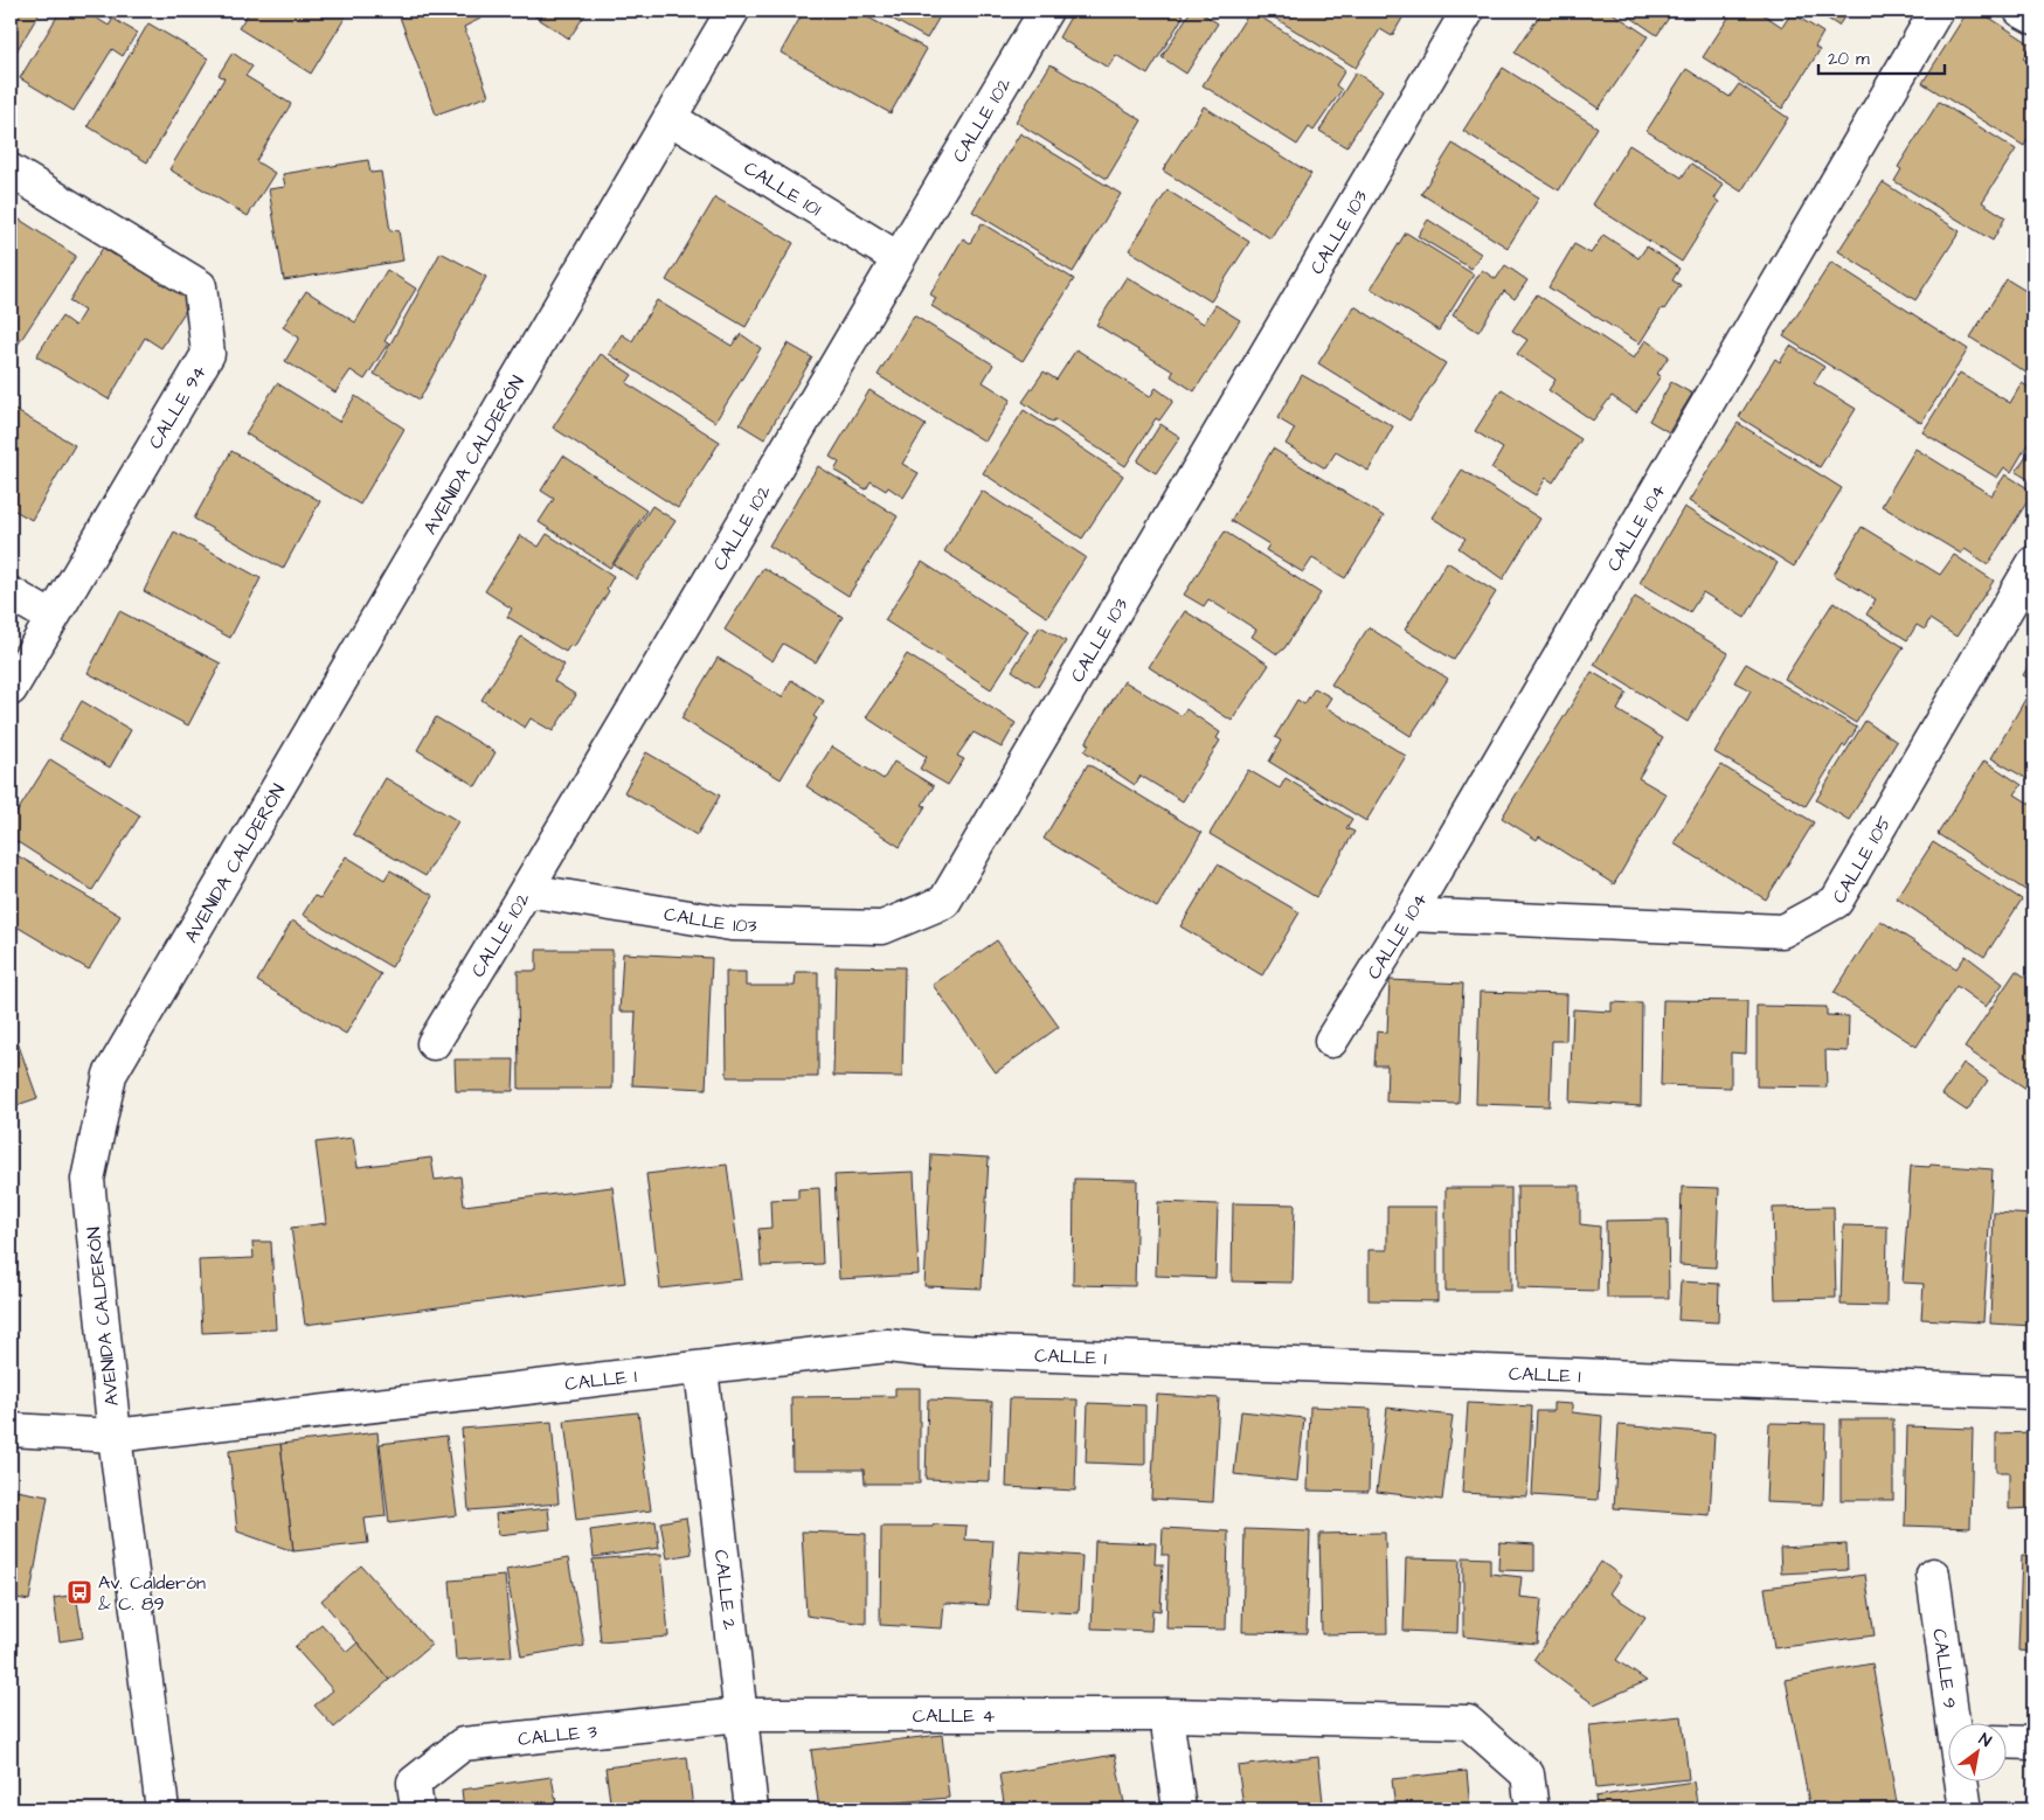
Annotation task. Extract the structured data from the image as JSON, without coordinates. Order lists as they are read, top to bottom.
{
  "streets": {
    "street": [
      "CALLE 102",
      "CALLE 101",
      "CALLE 103",
      "CALLE 94",
      "AVENIDA CALDERÓN",
      "CALLE 104",
      "CALLE 105",
      "CALLE 1",
      "CALLE 2",
      "CALLE 9",
      "CALLE 4",
      "CALLE 3"
    ]
  },
  "crossings": [
    ["CALLE 102", "CALLE 101"],
    ["CALLE 102", "CALLE 103"],
    ["CALLE 101", "AVENIDA CALDERÓN"],
    ["AVENIDA CALDERÓN", "CALLE 1"],
    ["CALLE 104", "CALLE 105"],
    ["CALLE 1", "CALLE 2"],
    ["CALLE 2", "CALLE 4"],
    ["CALLE 2", "CALLE 3"],
    ["CALLE 4", "CALLE 3"]
  ],
  "places": {
    "bus stop": ["Av. Calderón & C. 89"]
  },
  "scale_bar": "20 m",
  "north": "top right"
}
